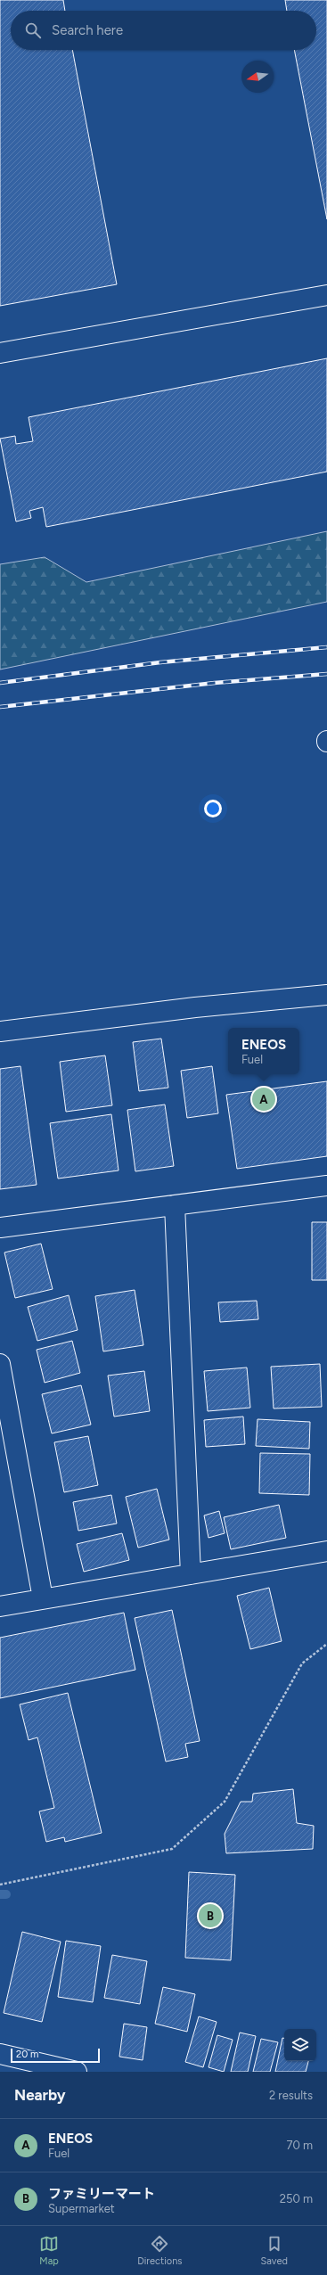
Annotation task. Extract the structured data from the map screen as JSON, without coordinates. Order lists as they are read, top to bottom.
{
  "scale_bar": "20 m",
  "north": "left",
  "page": {
    "search": "Search here",
    "popup": ["ENEOS", "Fuel"],
    "pins": ["A", "B"],
    "scale": "20 m",
    "heading": ["Nearby", "2 results"],
    "list": [
      {
        "mark": "A",
        "name": "ENEOS",
        "note": "Fuel",
        "value": "70 m"
      },
      {
        "mark": "B",
        "name": "ファミリーマート",
        "note": "Supermarket",
        "value": "250 m"
      }
    ],
    "nav": ["Map", "Directions", "Saved"]
  }
}
